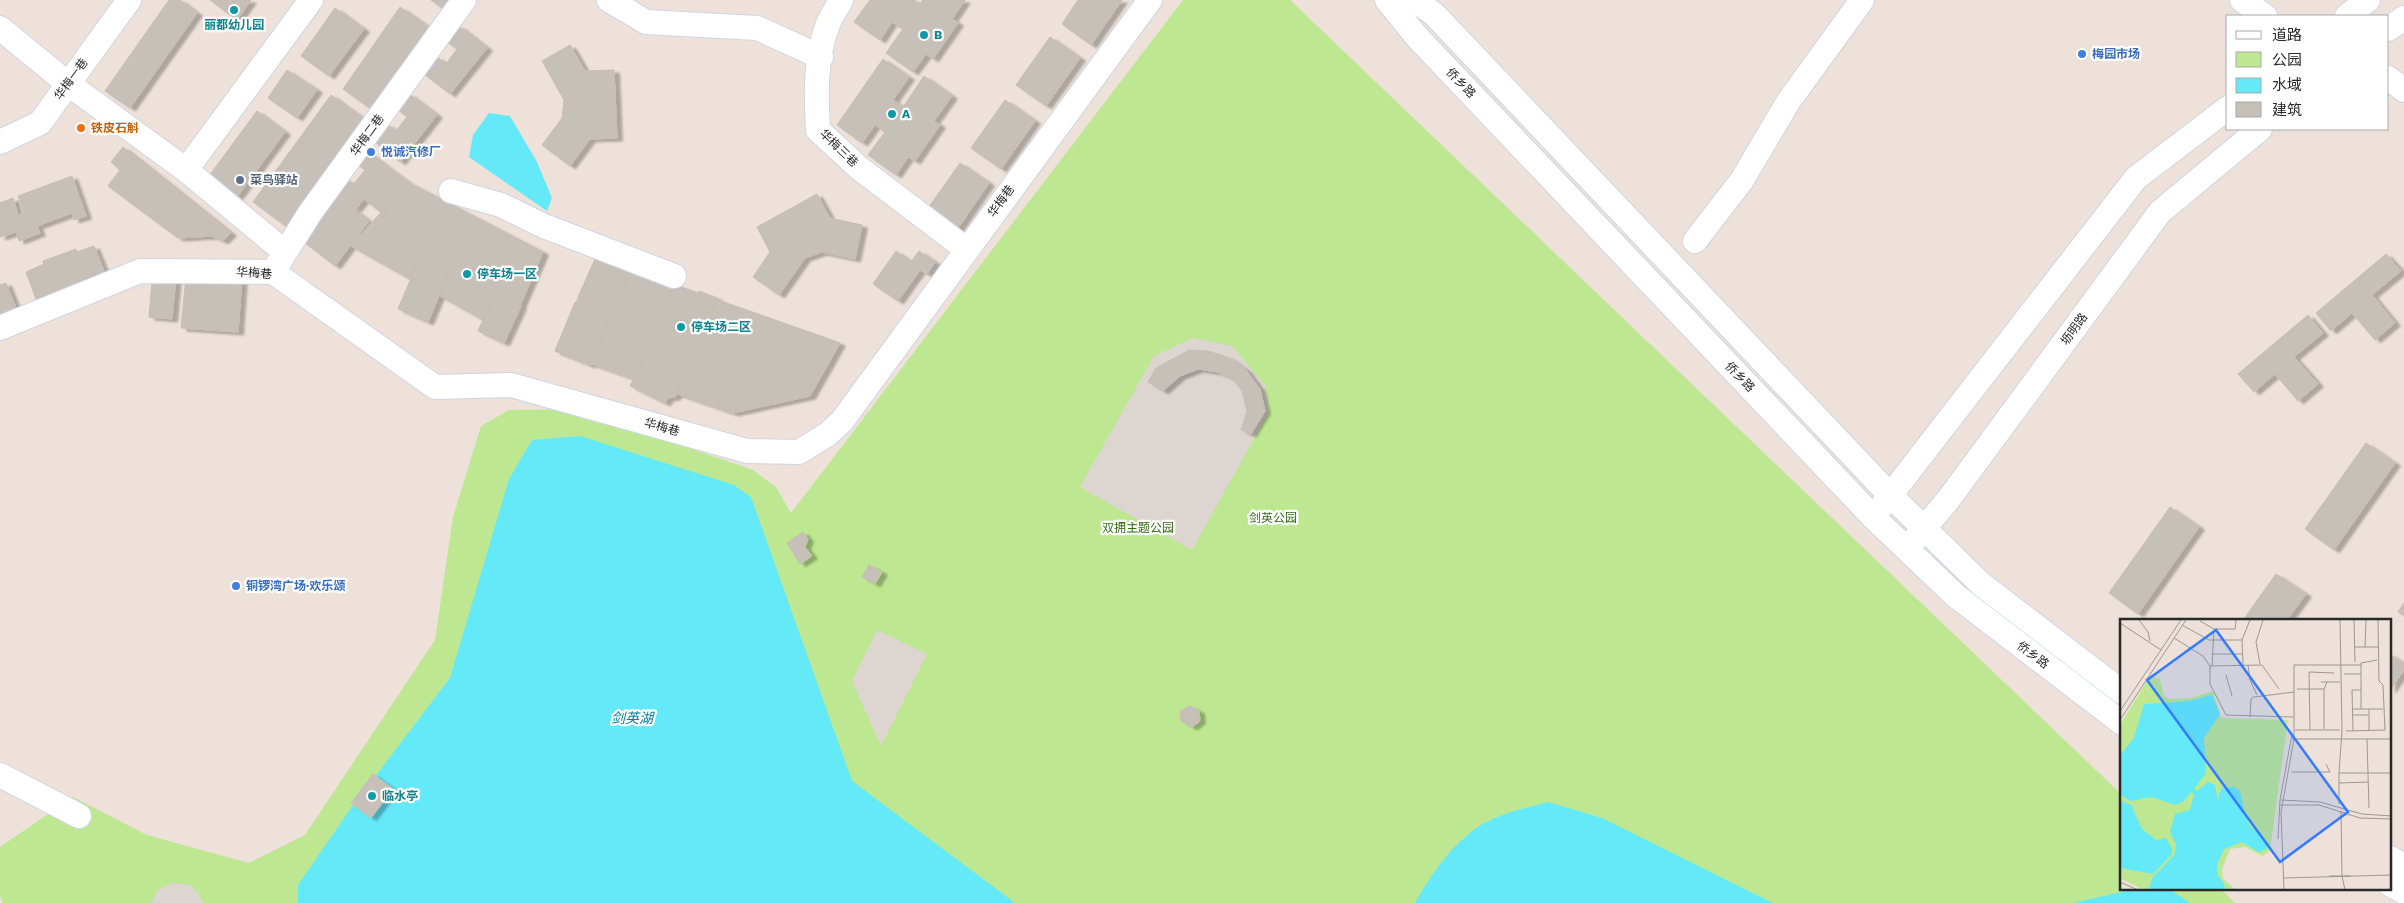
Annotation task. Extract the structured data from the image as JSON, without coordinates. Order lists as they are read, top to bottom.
{
  "streets": {
    "street": [
      "华梅一巷",
      "侨乡路",
      "华梅二巷",
      "华梅三巷",
      "华梅巷",
      "坜明路"
    ]
  },
  "crossings": [
    ["侨乡路", "坜明路"],
    ["华梅二巷", "华梅巷"],
    ["华梅三巷", "华梅巷"]
  ],
  "water": ["剑英湖"],
  "parks": ["剑英公园", "双拥主题公园"],
  "places": [
    "丽都幼儿园",
    "B",
    "梅园市场",
    "A",
    "铁皮石斛",
    "悦诚汽修厂",
    "菜鸟驿站",
    "停车场一区",
    "停车场二区",
    "铜锣湾广场·欢乐颂",
    "临水亭"
  ],
  "legend": [
    "道路",
    "公园",
    "水域",
    "建筑"
  ]
}
